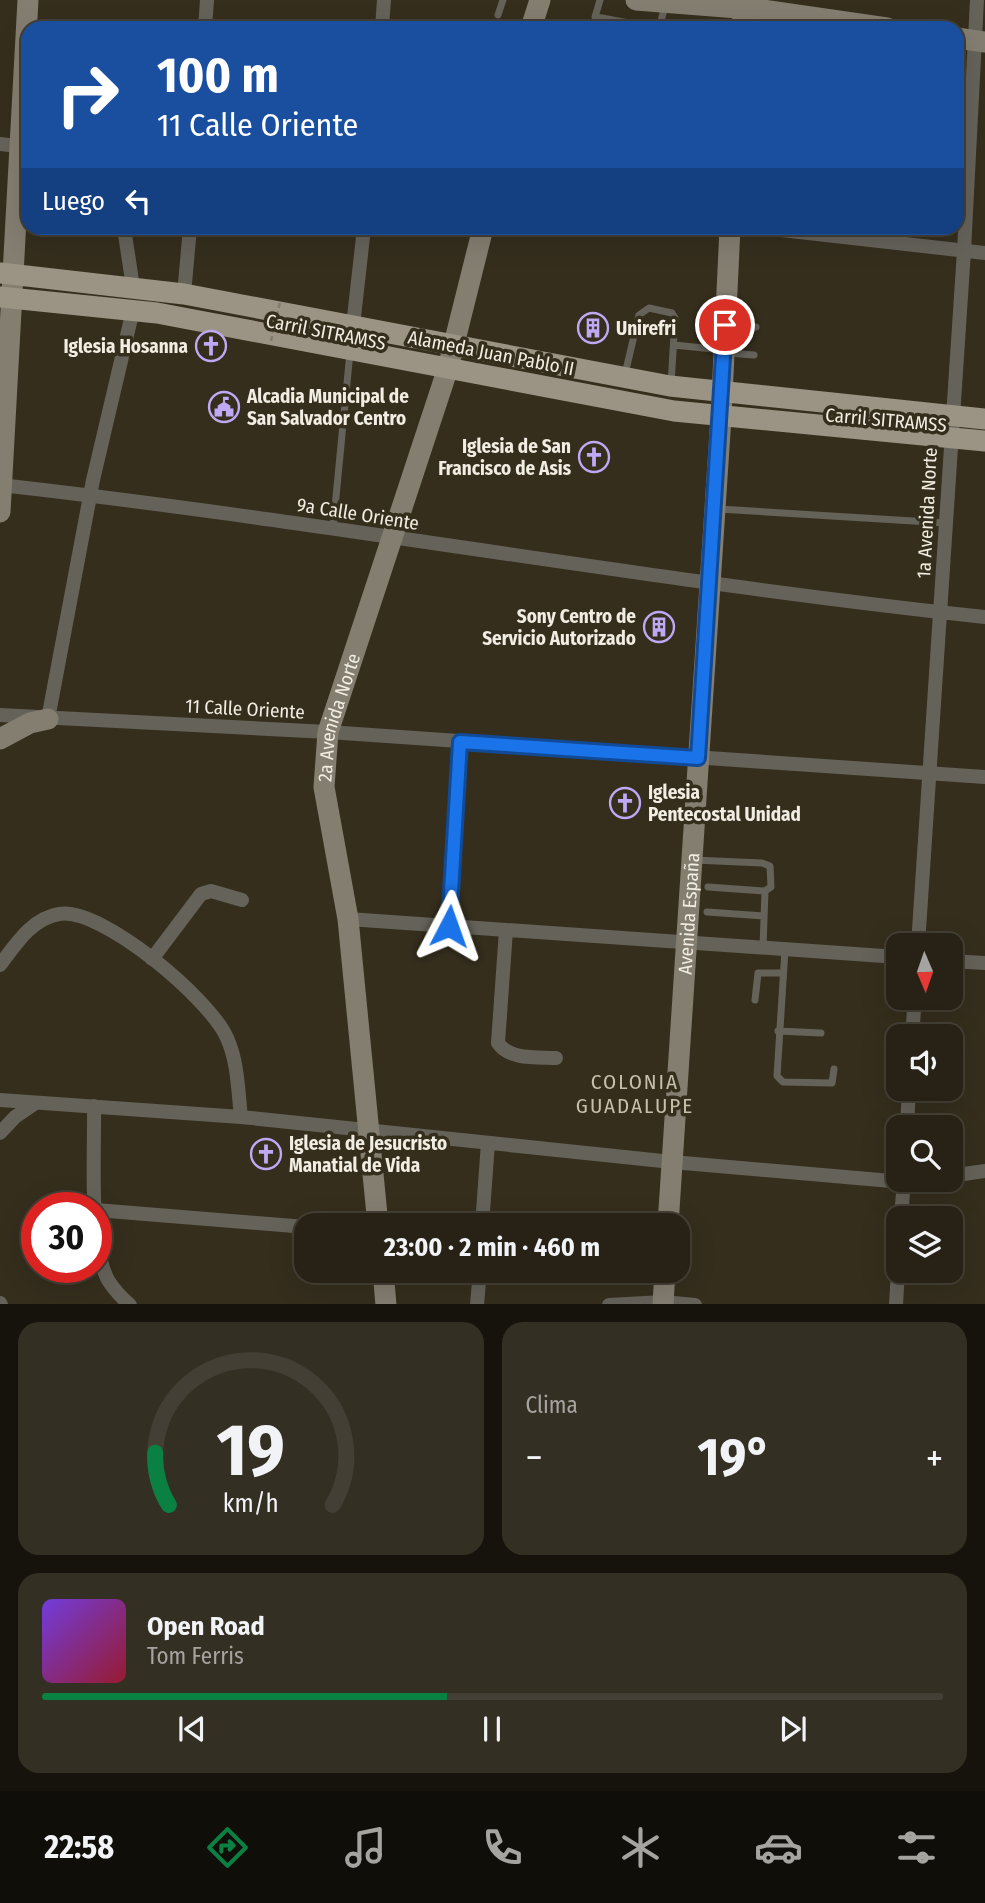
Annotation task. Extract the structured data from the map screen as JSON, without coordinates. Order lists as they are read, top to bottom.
{
  "streets": {
    "main road": [
      "Carril SITRAMSS",
      "Alameda Juan Pablo II",
      "2a Avenida Norte",
      "Avenida España"
    ],
    "street": ["1a Avenida Norte", "9a Calle Oriente", "11 Calle Oriente"]
  },
  "crossings": [
    ["Carril SITRAMSS", "Alameda Juan Pablo II"],
    ["Carril SITRAMSS", "1a Avenida Norte"],
    ["Carril SITRAMSS", "2a Avenida Norte"],
    ["Carril SITRAMSS", "Avenida España"],
    ["Alameda Juan Pablo II", "2a Avenida Norte"],
    ["Alameda Juan Pablo II", "Avenida España"],
    ["1a Avenida Norte", "9a Calle Oriente"],
    ["1a Avenida Norte", "11 Calle Oriente"],
    ["9a Calle Oriente", "2a Avenida Norte"],
    ["9a Calle Oriente", "Avenida España"],
    ["11 Calle Oriente", "2a Avenida Norte"],
    ["11 Calle Oriente", "Avenida España"]
  ],
  "districts": ["COLONIA GUADALUPE"],
  "places": {
    "building": ["Unirefri", "Sony Centro de Servicio Autorizado"],
    "church": [
      "Iglesia Hosanna",
      "Iglesia de San Francisco de Asis",
      "Iglesia Pentecostal Unidad",
      "Iglesia de Jesucristo Manatial de Vida"
    ],
    "public building": ["Alcadia Municipal de San Salvador Centro"]
  },
  "north": "bottom",
  "page": {
    "turn": ["100 m", "11 Calle Oriente"],
    "then": "Luego",
    "limit": "30",
    "trip": "23:00 · 2 min · 460 m",
    "tile": "Clima",
    "heat": ["−", "19°", "+"],
    "song": ["Open Road", "Tom Ferris"],
    "tabs": "22:58",
    "gauge": ["19", "km/h"]
  }
}
